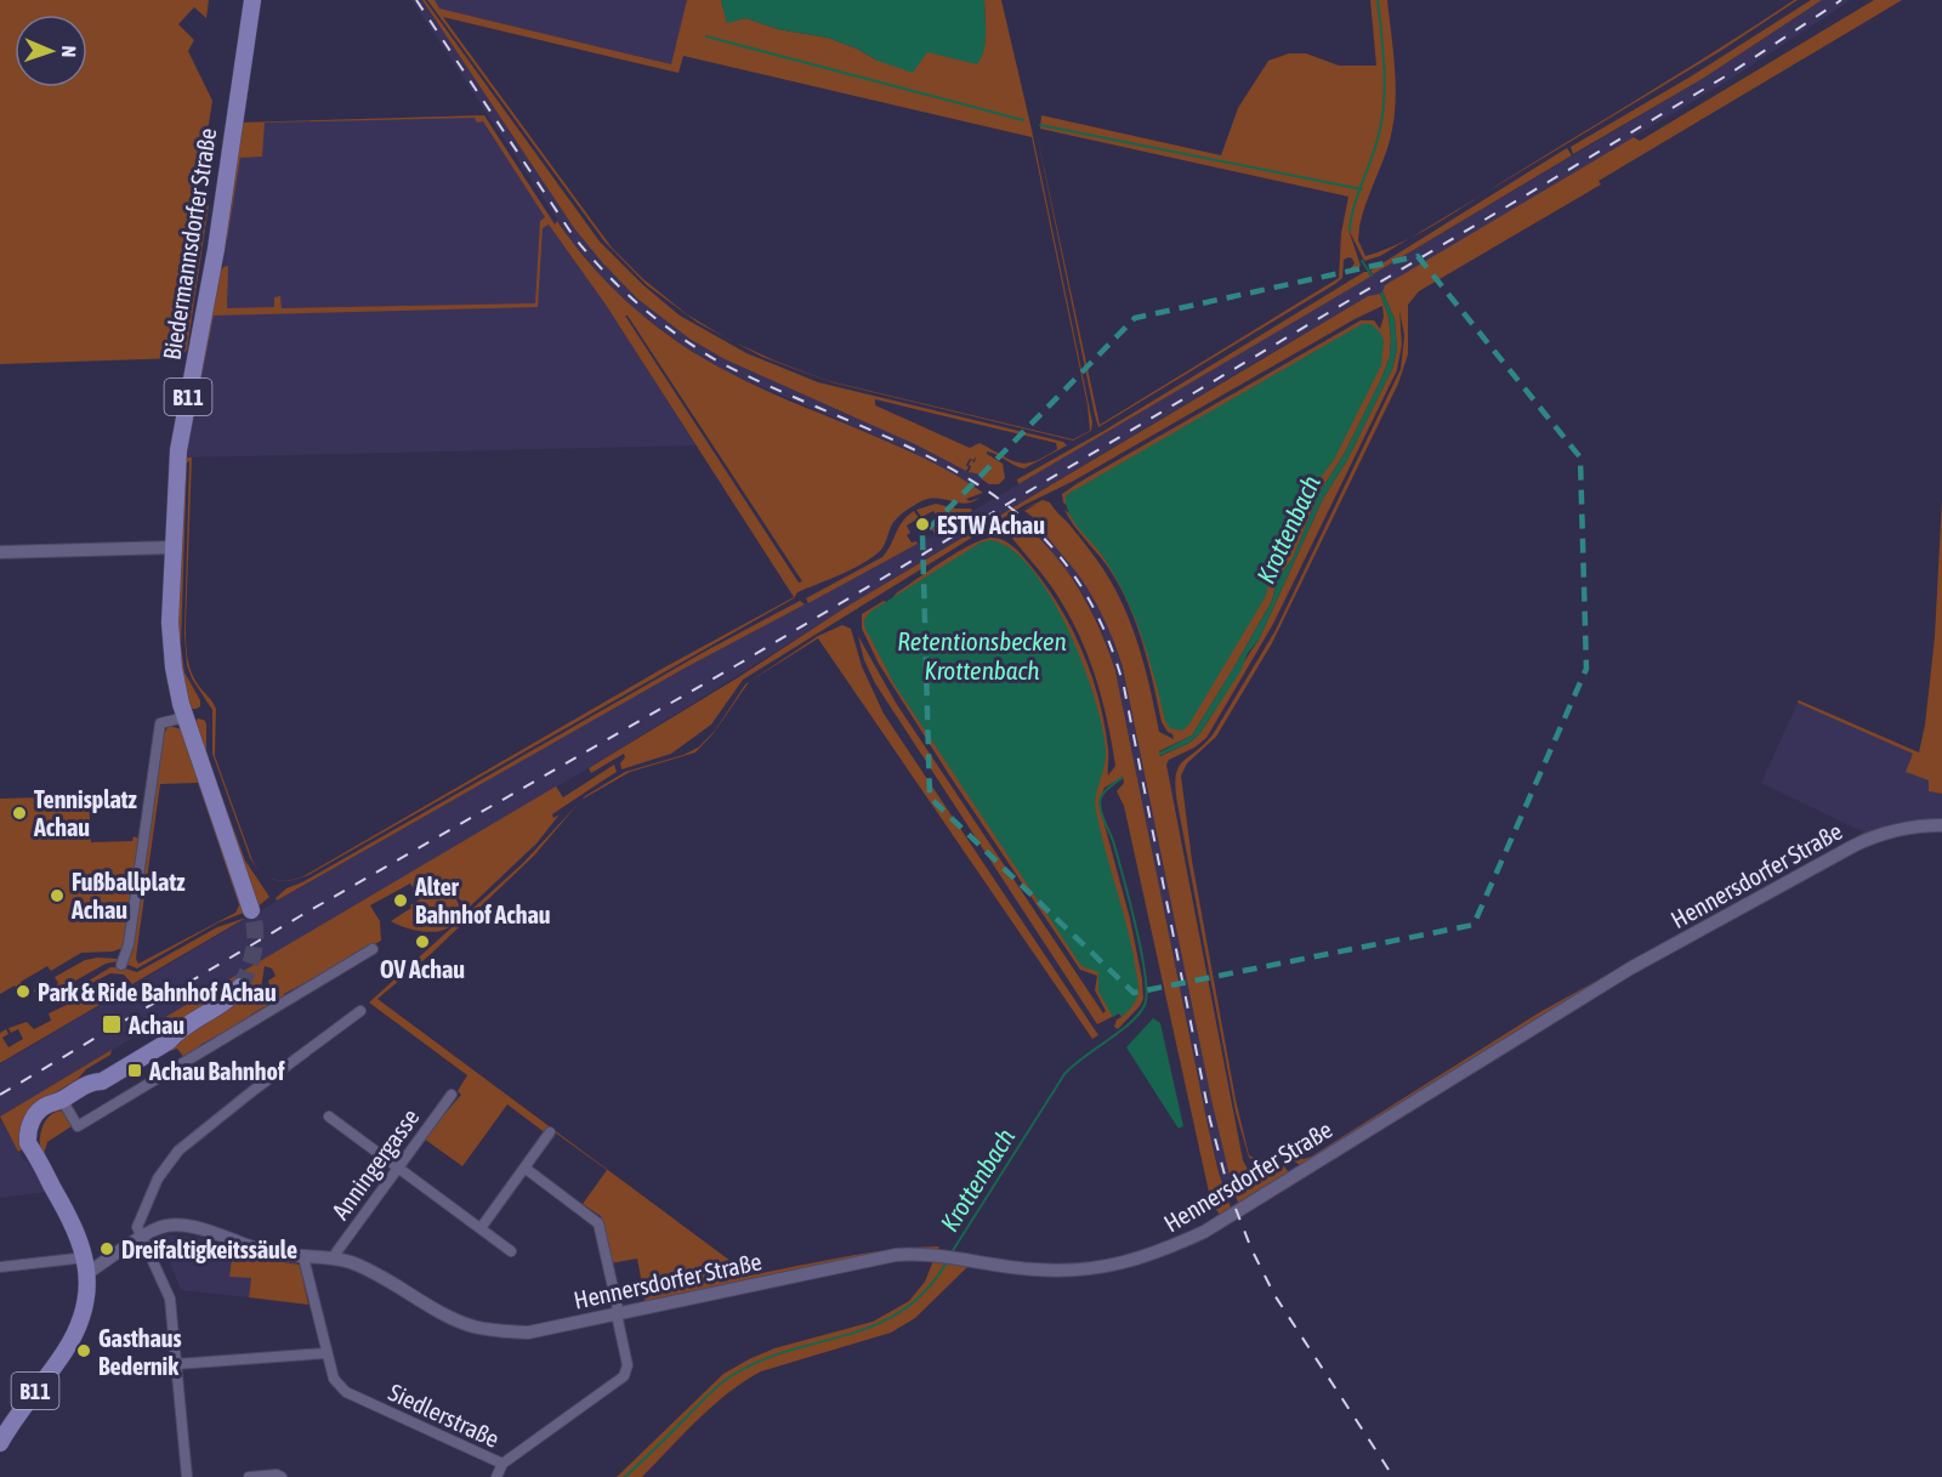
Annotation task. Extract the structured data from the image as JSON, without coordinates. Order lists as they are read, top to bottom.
{
  "streets": {
    "main road": ["Biedermannsdorfer Straße", "B11"],
    "street": ["Hennersdorfer Straße", "Anningergasse", "Siedlerstraße"]
  },
  "crossings": [
    ["Biedermannsdorfer Straße", "B11"],
    ["B11", "Hennersdorfer Straße"],
    ["Hennersdorfer Straße", "Anningergasse"],
    ["Hennersdorfer Straße", "Siedlerstraße"]
  ],
  "water": ["Krottenbach", "Retentionsbecken Krottenbach"],
  "places": {
    "other": [
      "ESTW Achau",
      "Tennisplatz Achau",
      "Fußballplatz Achau",
      "Alter Bahnhof Achau",
      "OV Achau",
      "Park & Ride Bahnhof Achau",
      "Dreifaltigkeitssäule",
      "Gasthaus Bedernik"
    ],
    "transit": ["Achau", "Achau Bahnhof"]
  },
  "north": "right"
}
